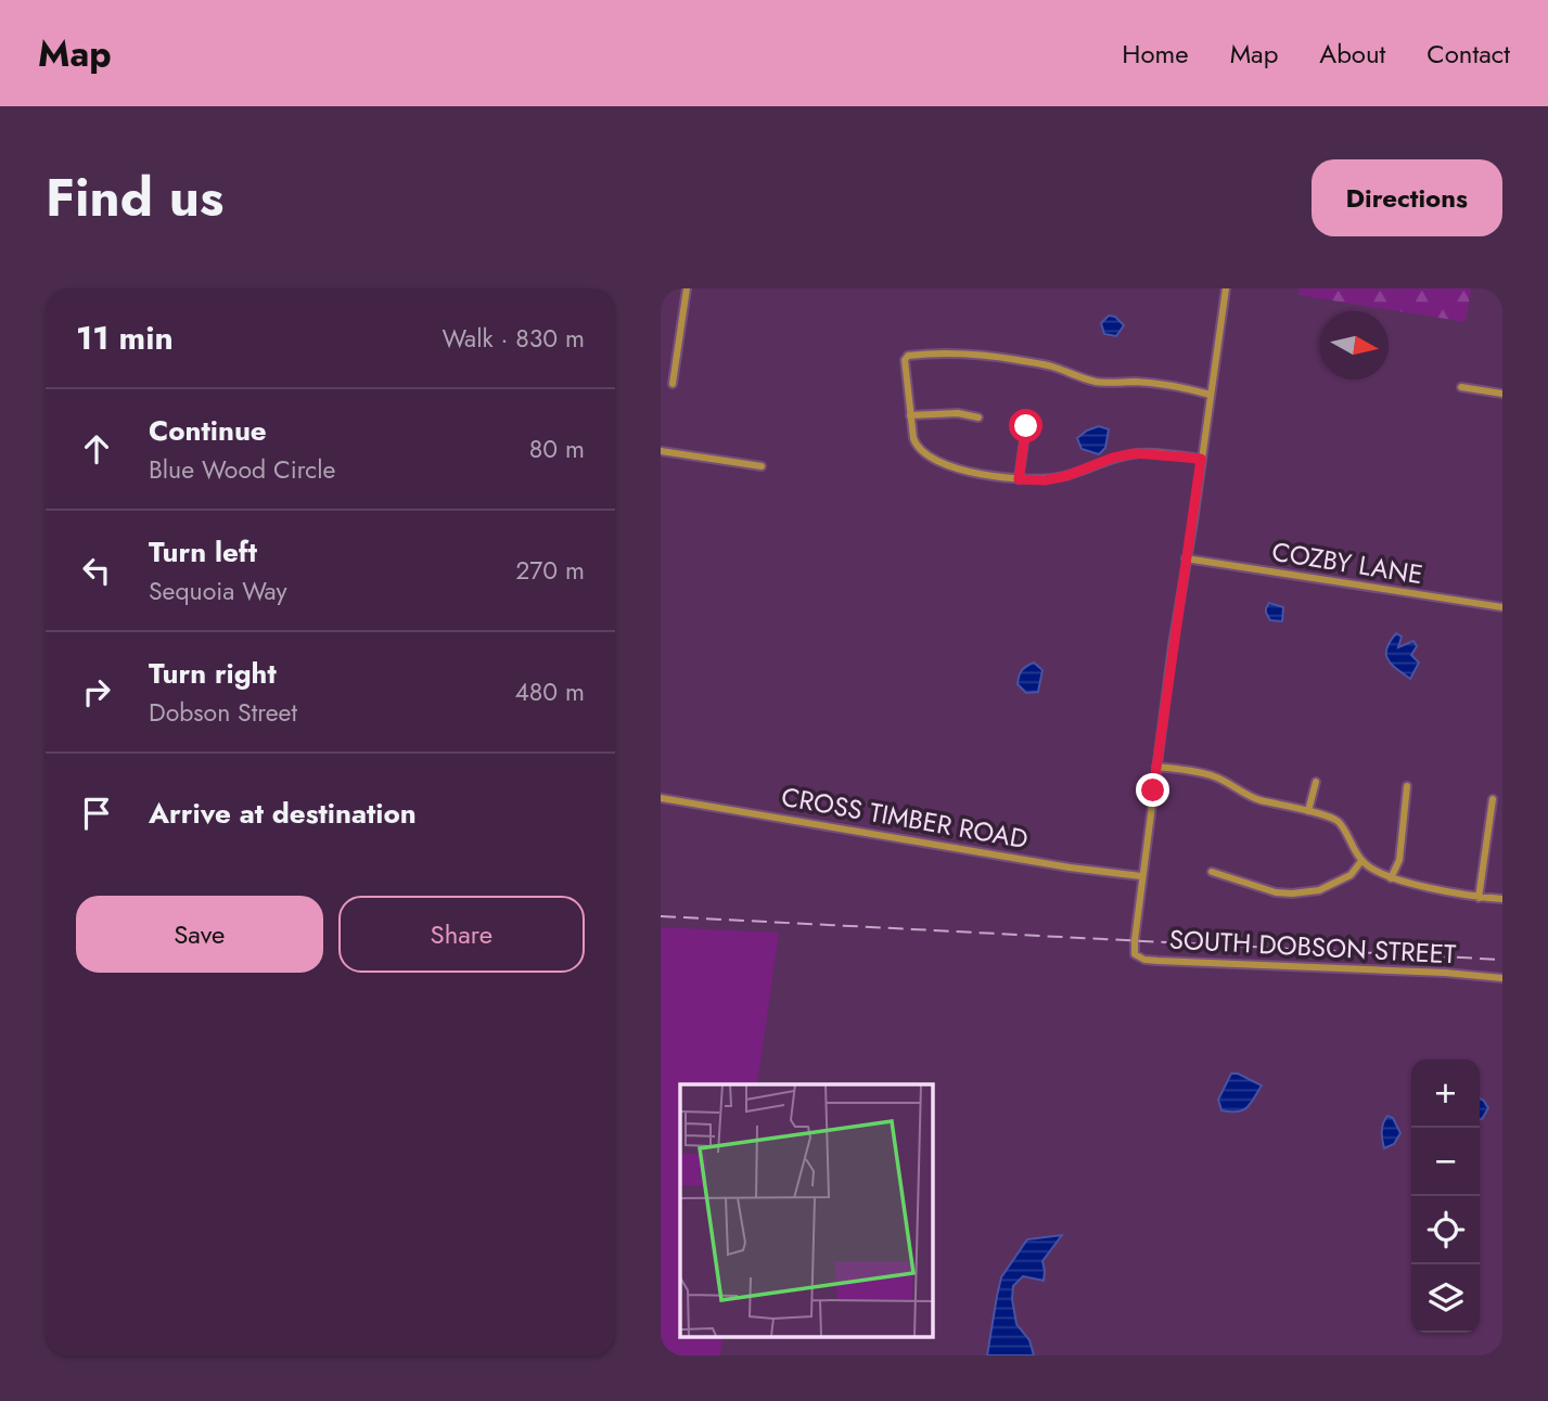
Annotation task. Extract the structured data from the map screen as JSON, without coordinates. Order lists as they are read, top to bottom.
{
  "streets": {
    "street": ["COZBY LANE", "CROSS TIMBER ROAD", "SOUTH DOBSON STREET"]
  },
  "crossings": [
    ["CROSS TIMBER ROAD", "SOUTH DOBSON STREET"]
  ],
  "north": "right",
  "page": {
    "header": "Map",
    "nav": [
      "Home",
      "Map",
      "About",
      "Contact"
    ],
    "title": "Find us",
    "buttons": [
      "Directions",
      ["Save", "Share"]
    ],
    "heading": ["11 min", "Walk · 830 m"],
    "list": [
      ["Continue", "Blue Wood Circle", "80 m"],
      ["Turn left", "Sequoia Way", "270 m"],
      ["Turn right", "Dobson Street", "480 m"],
      "Arrive at destination"
    ],
    "map_buttons": ["+", "−"]
  }
}
